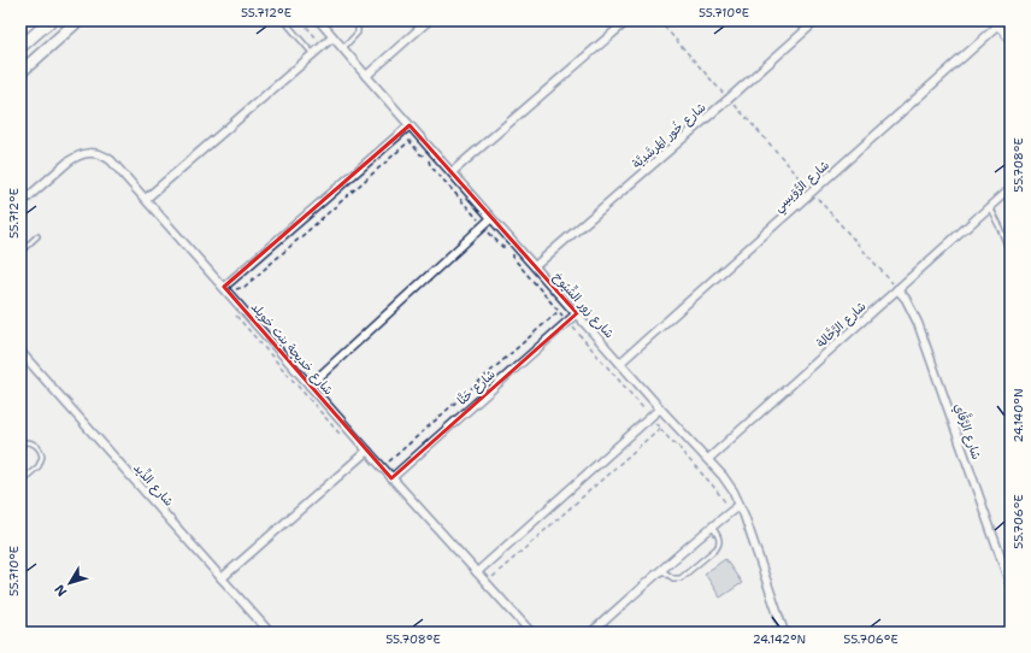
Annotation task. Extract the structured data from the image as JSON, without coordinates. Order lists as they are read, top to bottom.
{
  "streets": {
    "street": [
      "شارع خُور المَرشَدِيَّة",
      "شارع الرُّوَيسِي",
      "شارع زور الشِّيُوخ",
      "شارع الرَّحَّالة",
      "شارع خديجة بنت خويلد",
      "شارع حَتَّا",
      "شارع الرَّقَّاي",
      "شارع الذِّيد"
    ]
  },
  "crossings": [
    ["شارع خُور المَرشَدِيَّة", "شارع زور الشِّيُوخ"],
    ["شارع الرُّوَيسِي", "شارع زور الشِّيُوخ"],
    ["شارع زور الشِّيُوخ", "شارع الرَّحَّالة"],
    ["شارع زور الشِّيُوخ", "شارع حَتَّا"],
    ["شارع الرَّحَّالة", "شارع الرَّقَّاي"],
    ["شارع خديجة بنت خويلد", "شارع حَتَّا"]
  ],
  "north": "bottom left",
  "coordinates": [
    "55.712°E",
    "55.710°E",
    "55.708°E",
    "24.140°N",
    "55.706°E",
    "24.142°N"
  ]
}
